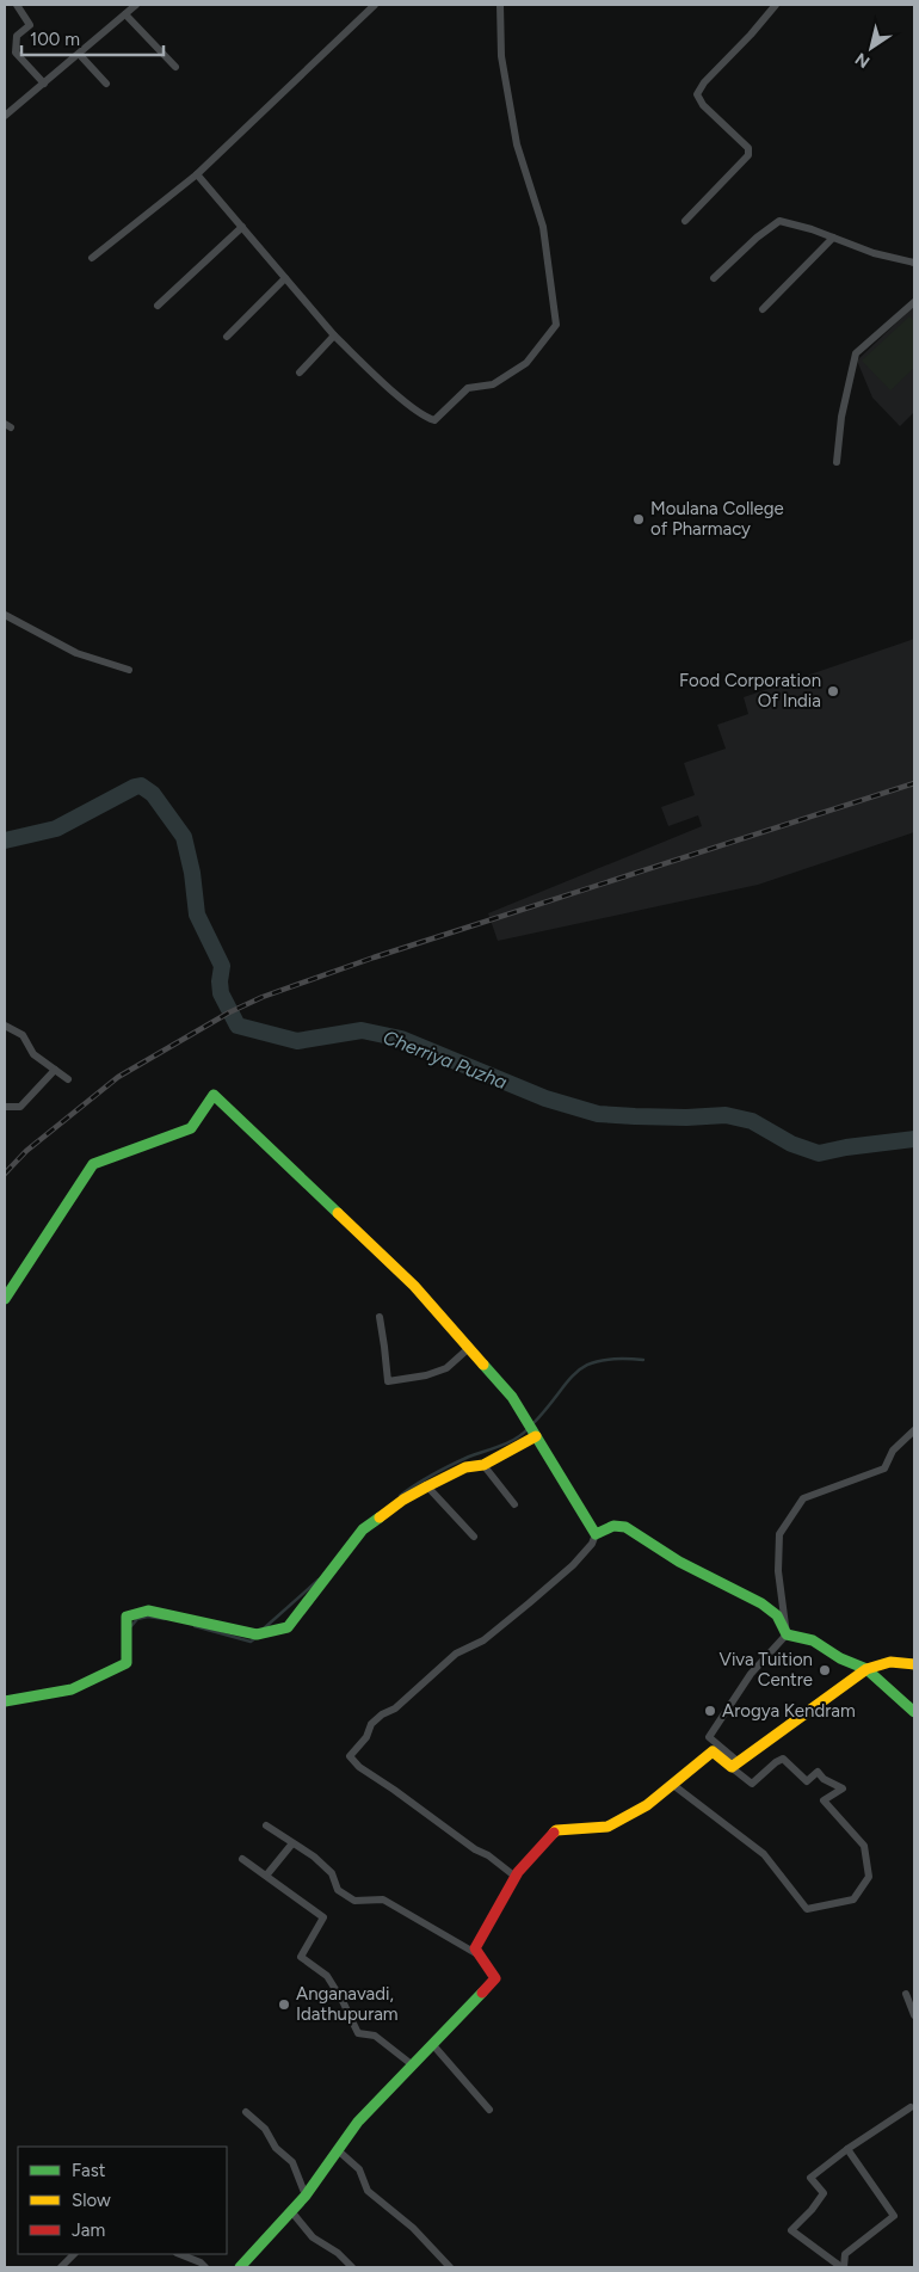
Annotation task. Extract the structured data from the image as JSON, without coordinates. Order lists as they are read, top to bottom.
{
  "water": ["Cherriya Puzha"],
  "places": [
    "Moulana College of Pharmacy",
    "Food Corporation Of India",
    "Viva Tuition Centre",
    "Arogya Kendram",
    "Anganavadi, Idathupuram"
  ],
  "legend": ["Fast", "Slow", "Jam"],
  "scale_bar": "100 m",
  "north": "bottom left"
}
